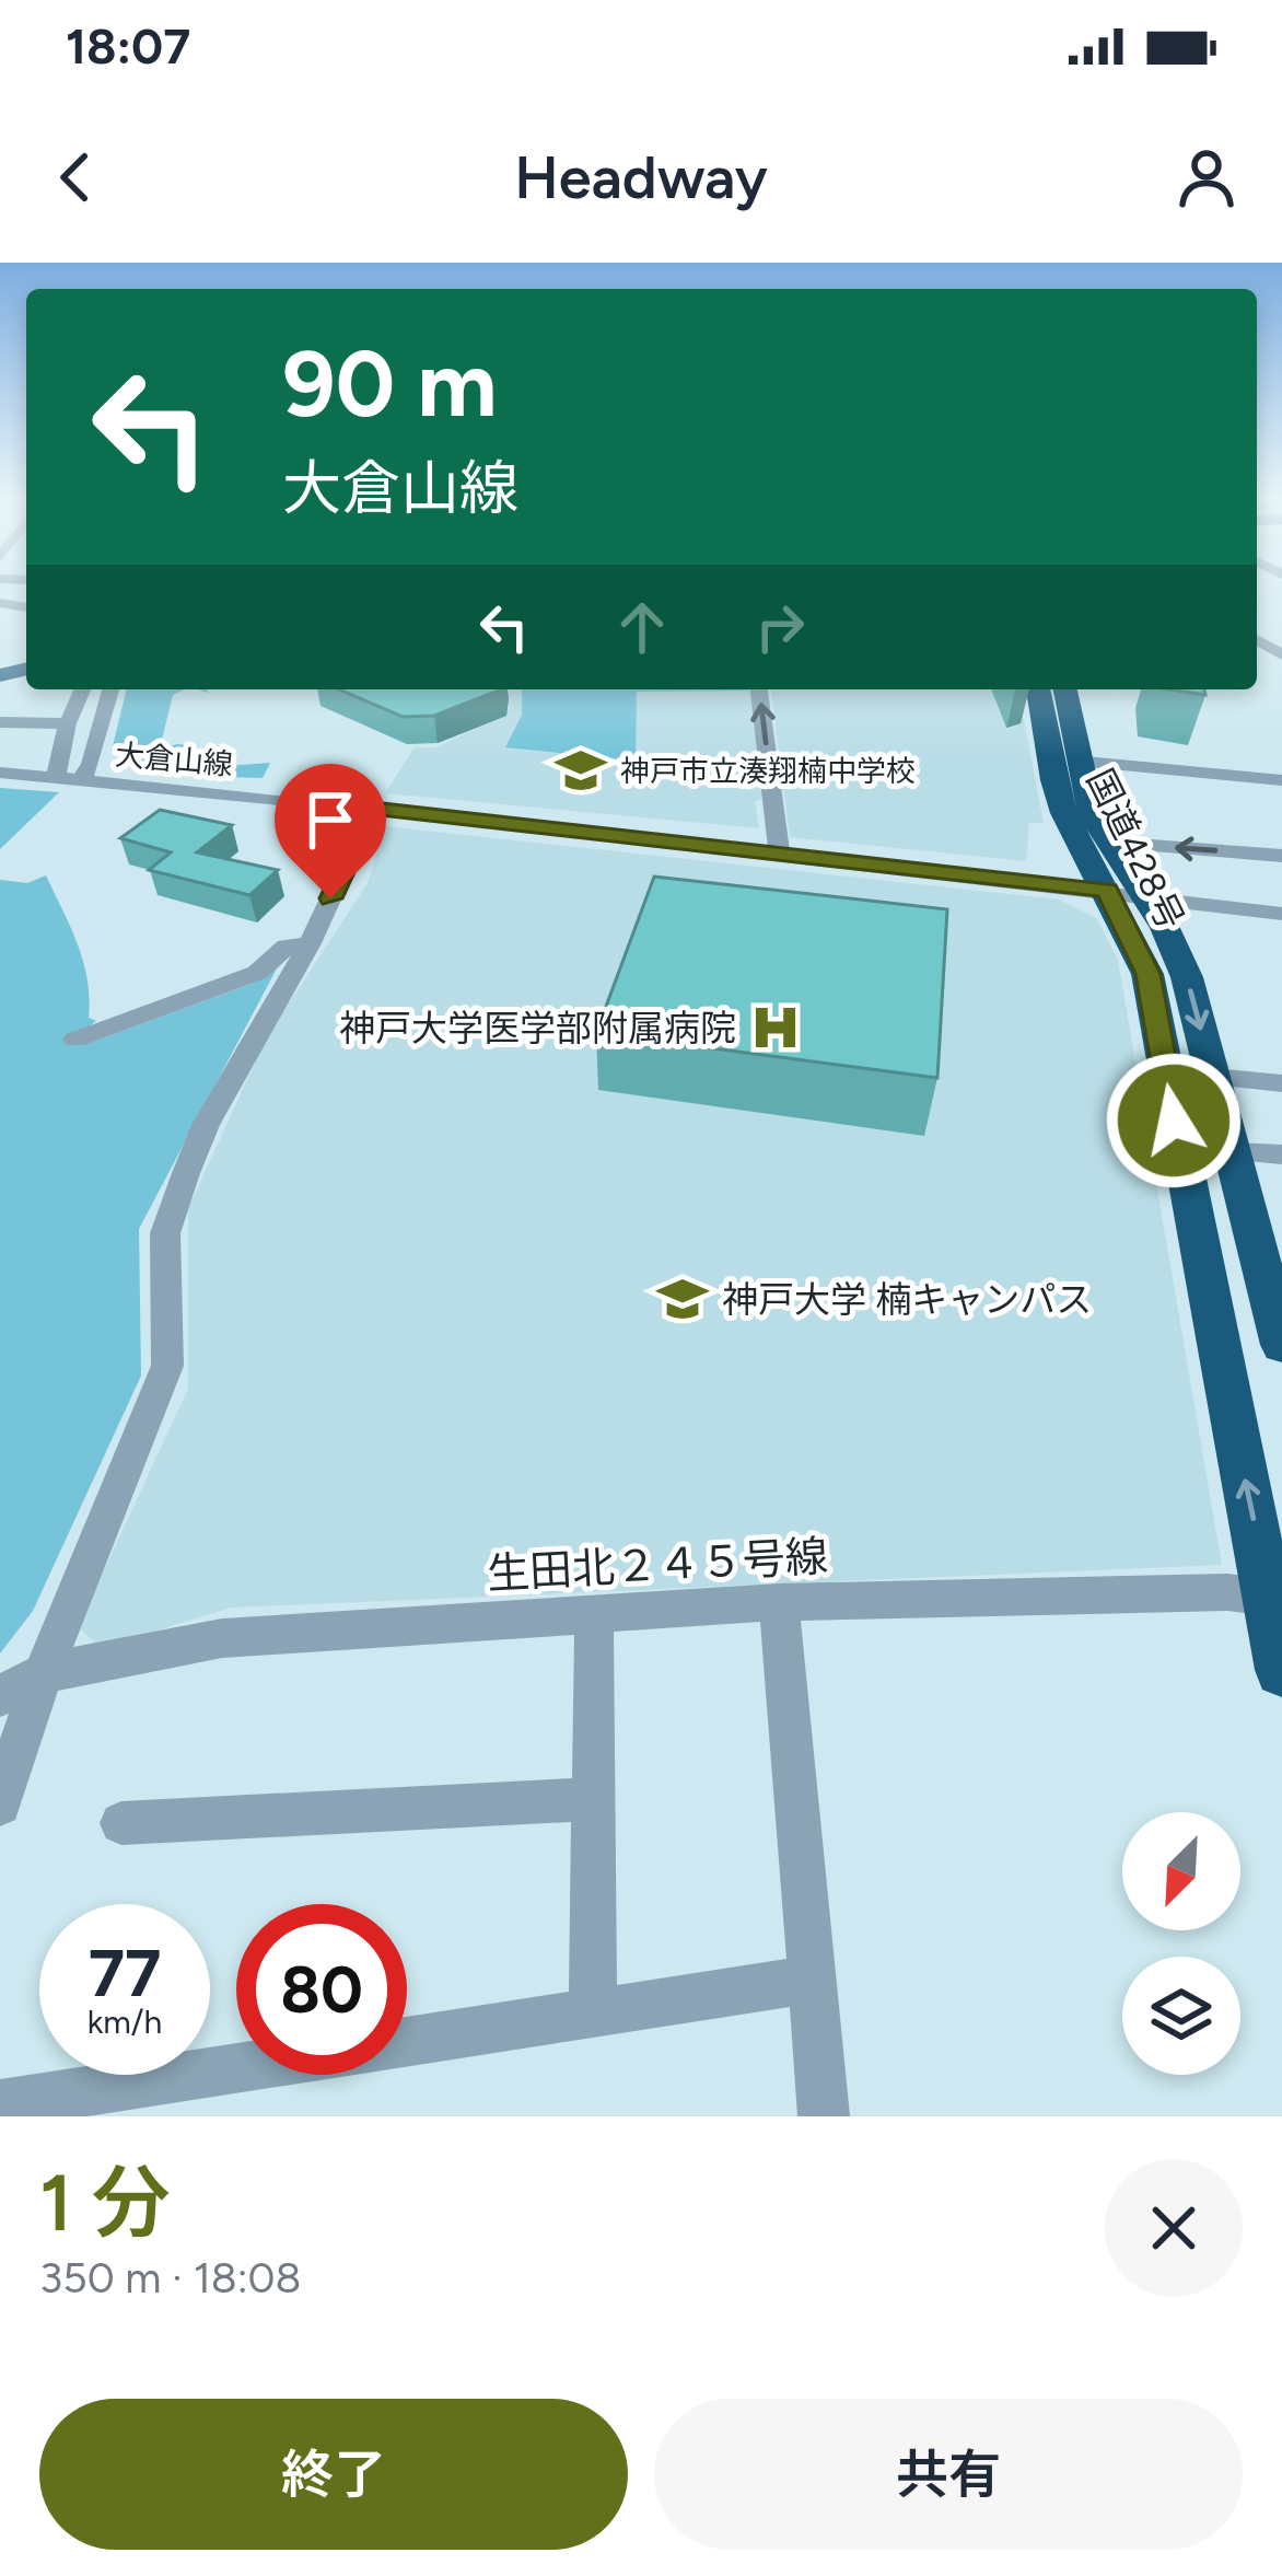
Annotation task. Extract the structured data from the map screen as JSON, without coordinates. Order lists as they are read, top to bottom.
{
  "streets": {
    "highway": ["国道428号"],
    "street": ["大倉山線", "生田北２４５号線"]
  },
  "crossings": [
    ["大倉山線", "国道428号"],
    ["国道428号", "生田北２４５号線"]
  ],
  "places": {
    "school or university": ["神戸市立湊翔楠中学校", "神戸大学 楠キャンパス"],
    "hospital": ["神戸大学医学部附属病院"]
  },
  "north": "bottom left",
  "page": {
    "status": "18:07",
    "header": "Headway",
    "turn": ["90 m", "大倉山線"],
    "speed": "77 km/h",
    "limit": "80",
    "heading": ["1 分", "350 m · 18:08"],
    "buttons": ["終了", "共有"]
  }
}
